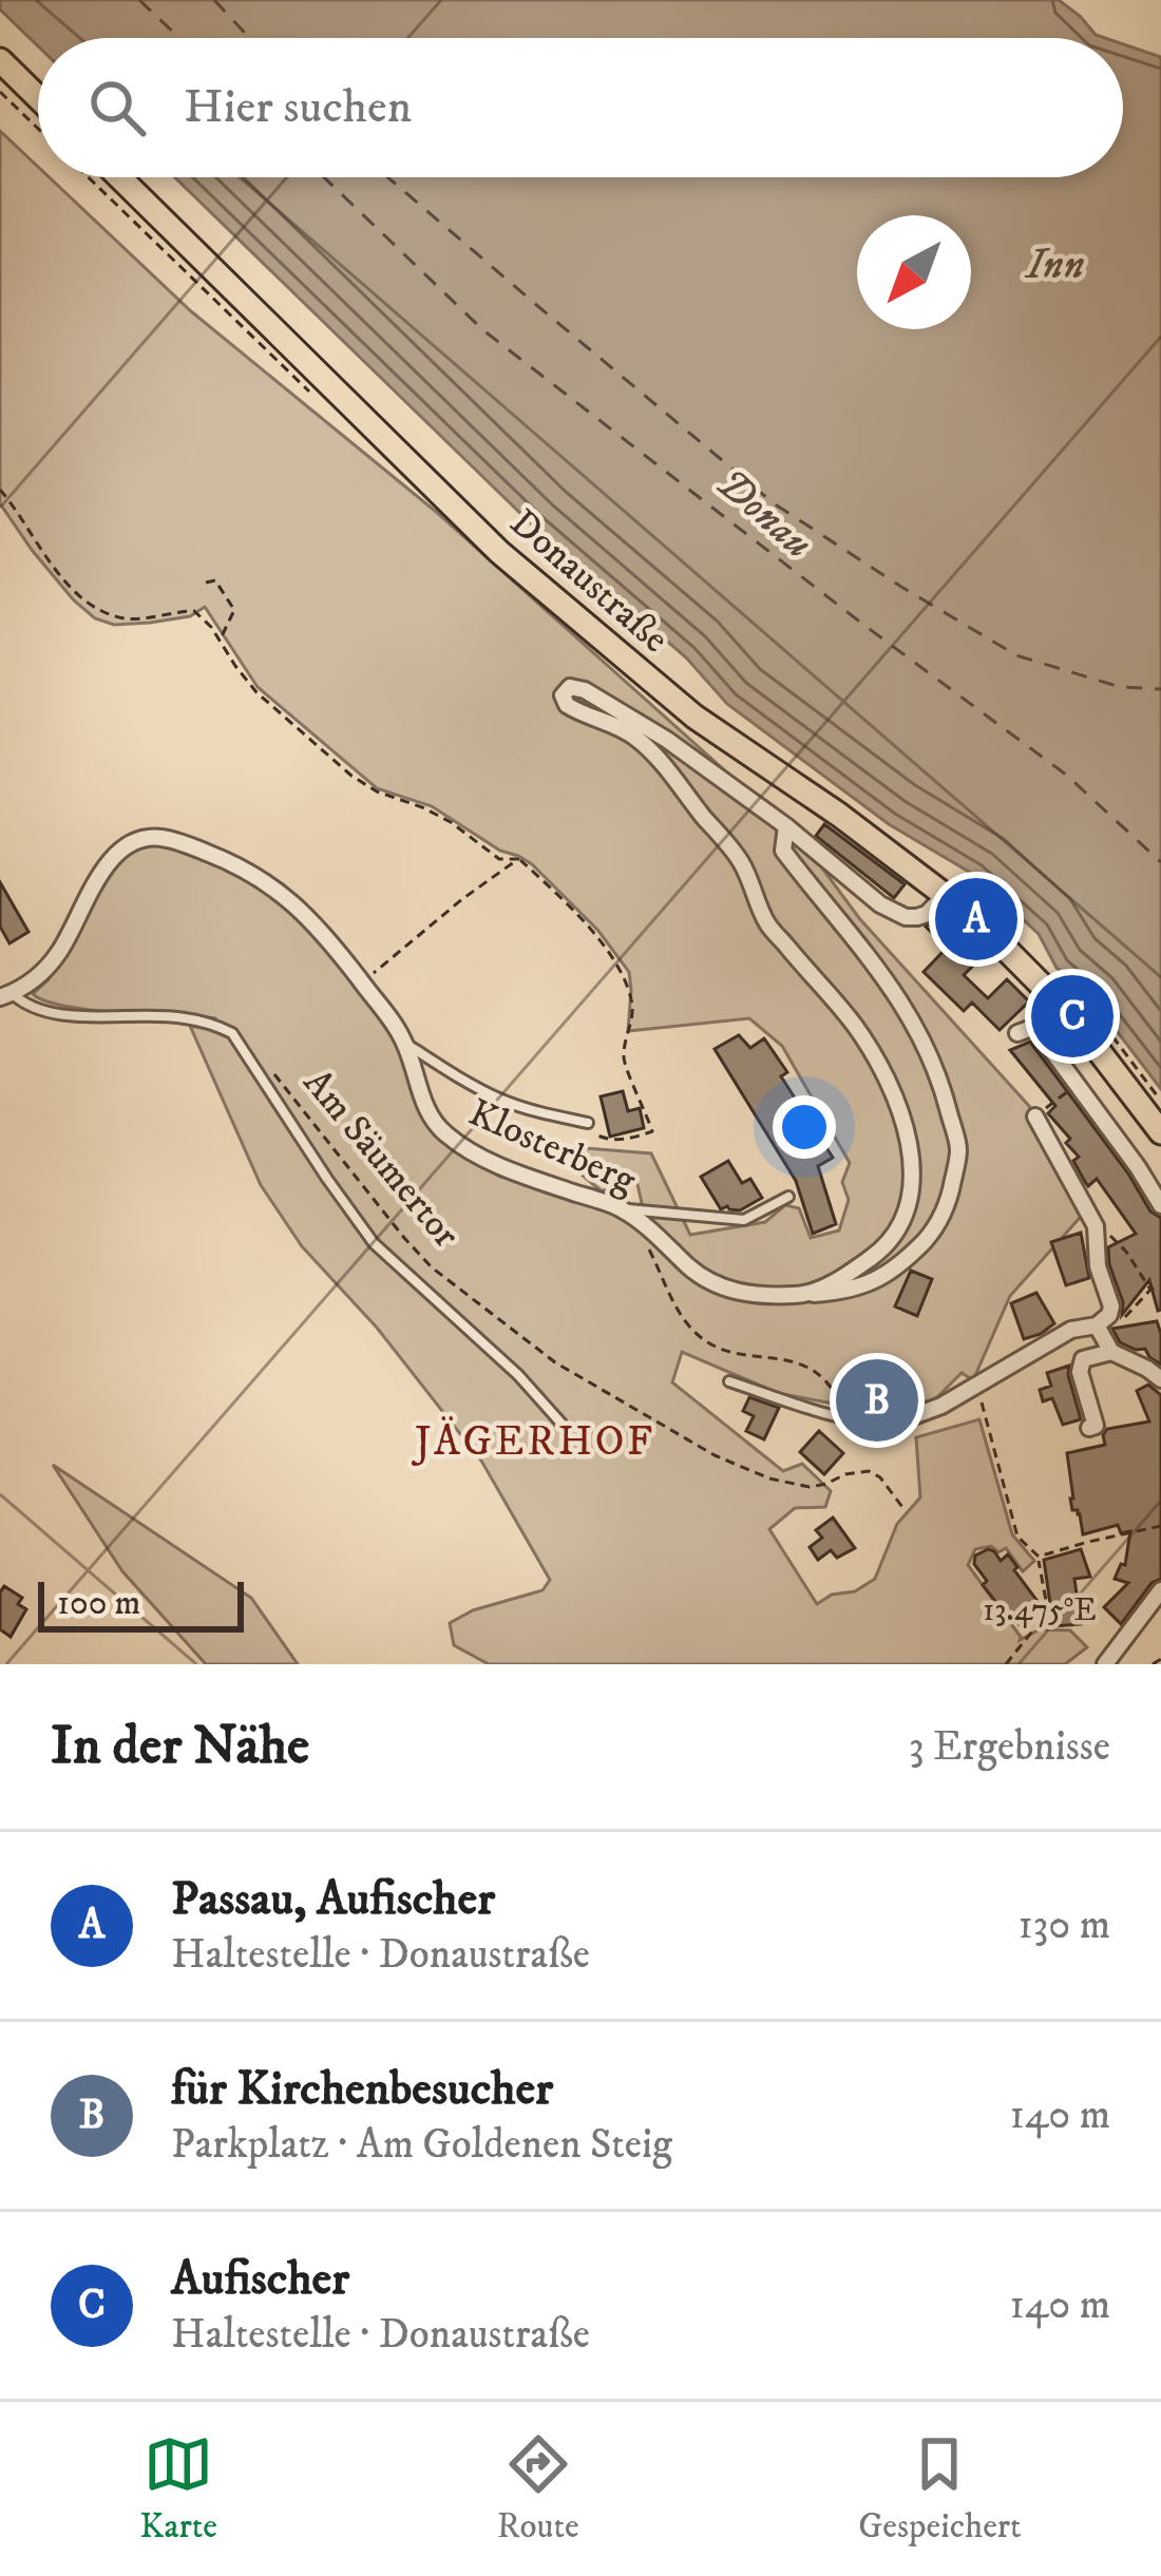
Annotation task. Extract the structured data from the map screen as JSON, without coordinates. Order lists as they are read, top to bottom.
{
  "streets": {
    "main road": ["Donaustraße"],
    "street": ["Klosterberg"],
    "path": ["Am Säumertor"]
  },
  "districts": ["JÄGERHOF"],
  "water": ["Inn", "Donau"],
  "scale_bar": "100 m",
  "north": "bottom left",
  "page": {
    "search": "Hier suchen",
    "pins": ["A", "C", "B"],
    "scale": "100 m",
    "heading": ["In der Nähe", "3 Ergebnisse"],
    "list": [
      {
        "mark": "A",
        "name": "Passau, Aufischer",
        "note": "Haltestelle · Donaustraße",
        "value": "130 m"
      },
      {
        "mark": "B",
        "name": "für Kirchenbesucher",
        "note": "Parkplatz · Am Goldenen Steig",
        "value": "140 m"
      },
      {
        "mark": "C",
        "name": "Aufischer",
        "note": "Haltestelle · Donaustraße",
        "value": "140 m"
      }
    ],
    "nav": ["Karte", "Route", "Gespeichert"]
  },
  "coordinates": ["13.475°E"]
}
